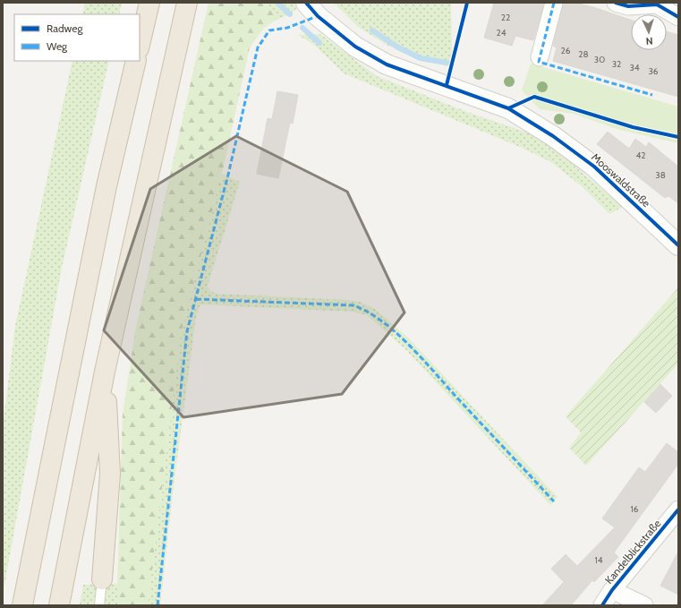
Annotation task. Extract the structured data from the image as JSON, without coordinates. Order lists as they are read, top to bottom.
{
  "streets": {
    "street": ["Mooswaldstraße", "Kandelblickstraße"]
  },
  "house_numbers": [
    "22",
    "24",
    "26",
    "28",
    "30",
    "32",
    "34",
    "36",
    "42",
    "38",
    "16",
    "14"
  ],
  "legend": ["Radweg", "Weg"],
  "north": "bottom"
}
